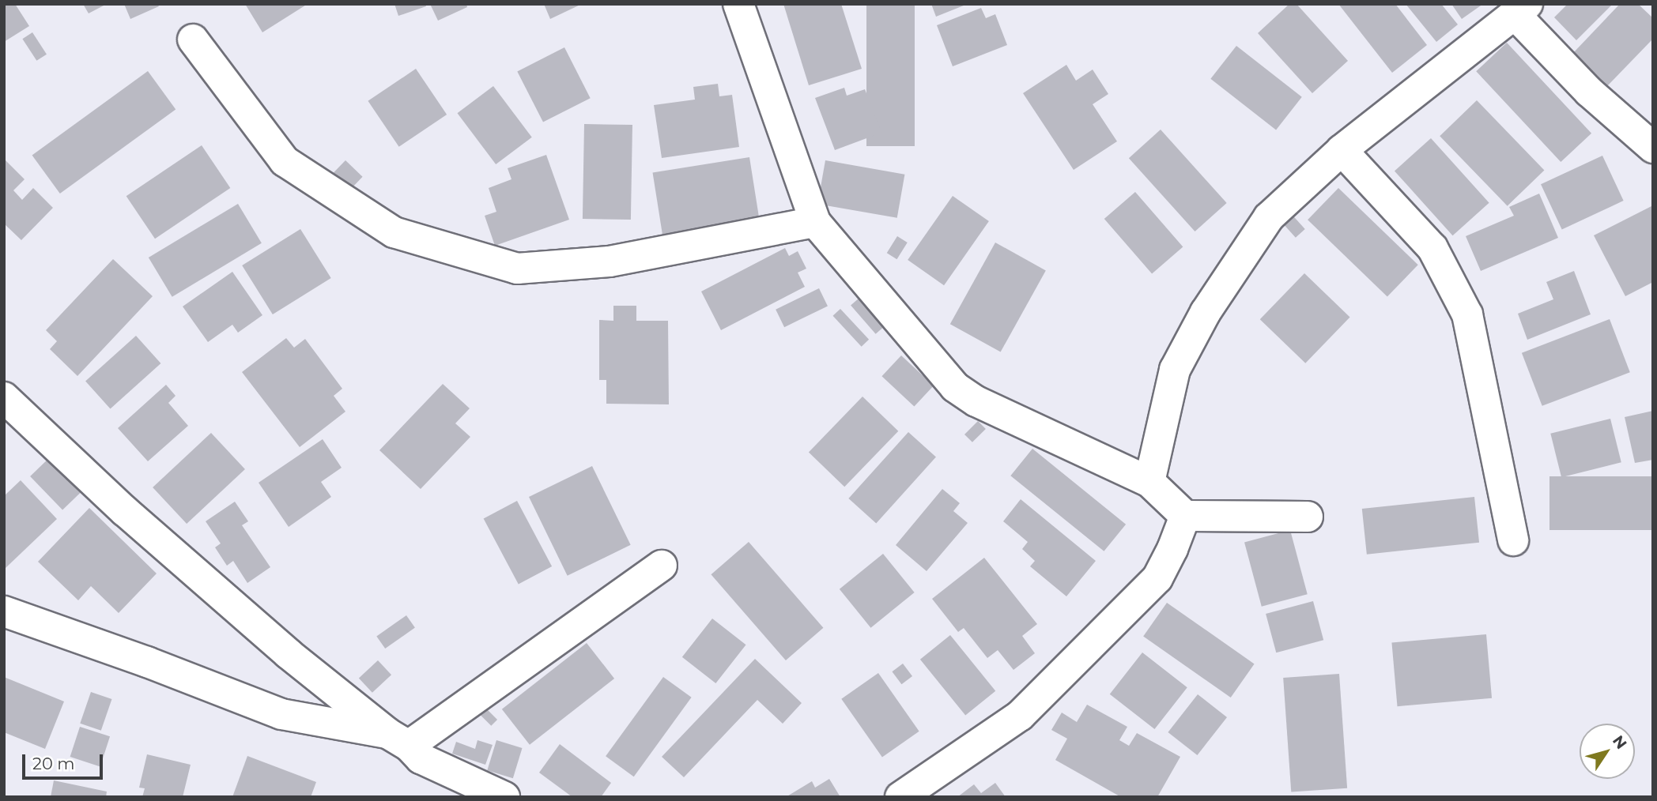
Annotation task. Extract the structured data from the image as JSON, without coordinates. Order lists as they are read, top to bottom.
{
  "scale_bar": "20 m",
  "north": "top right"
}
